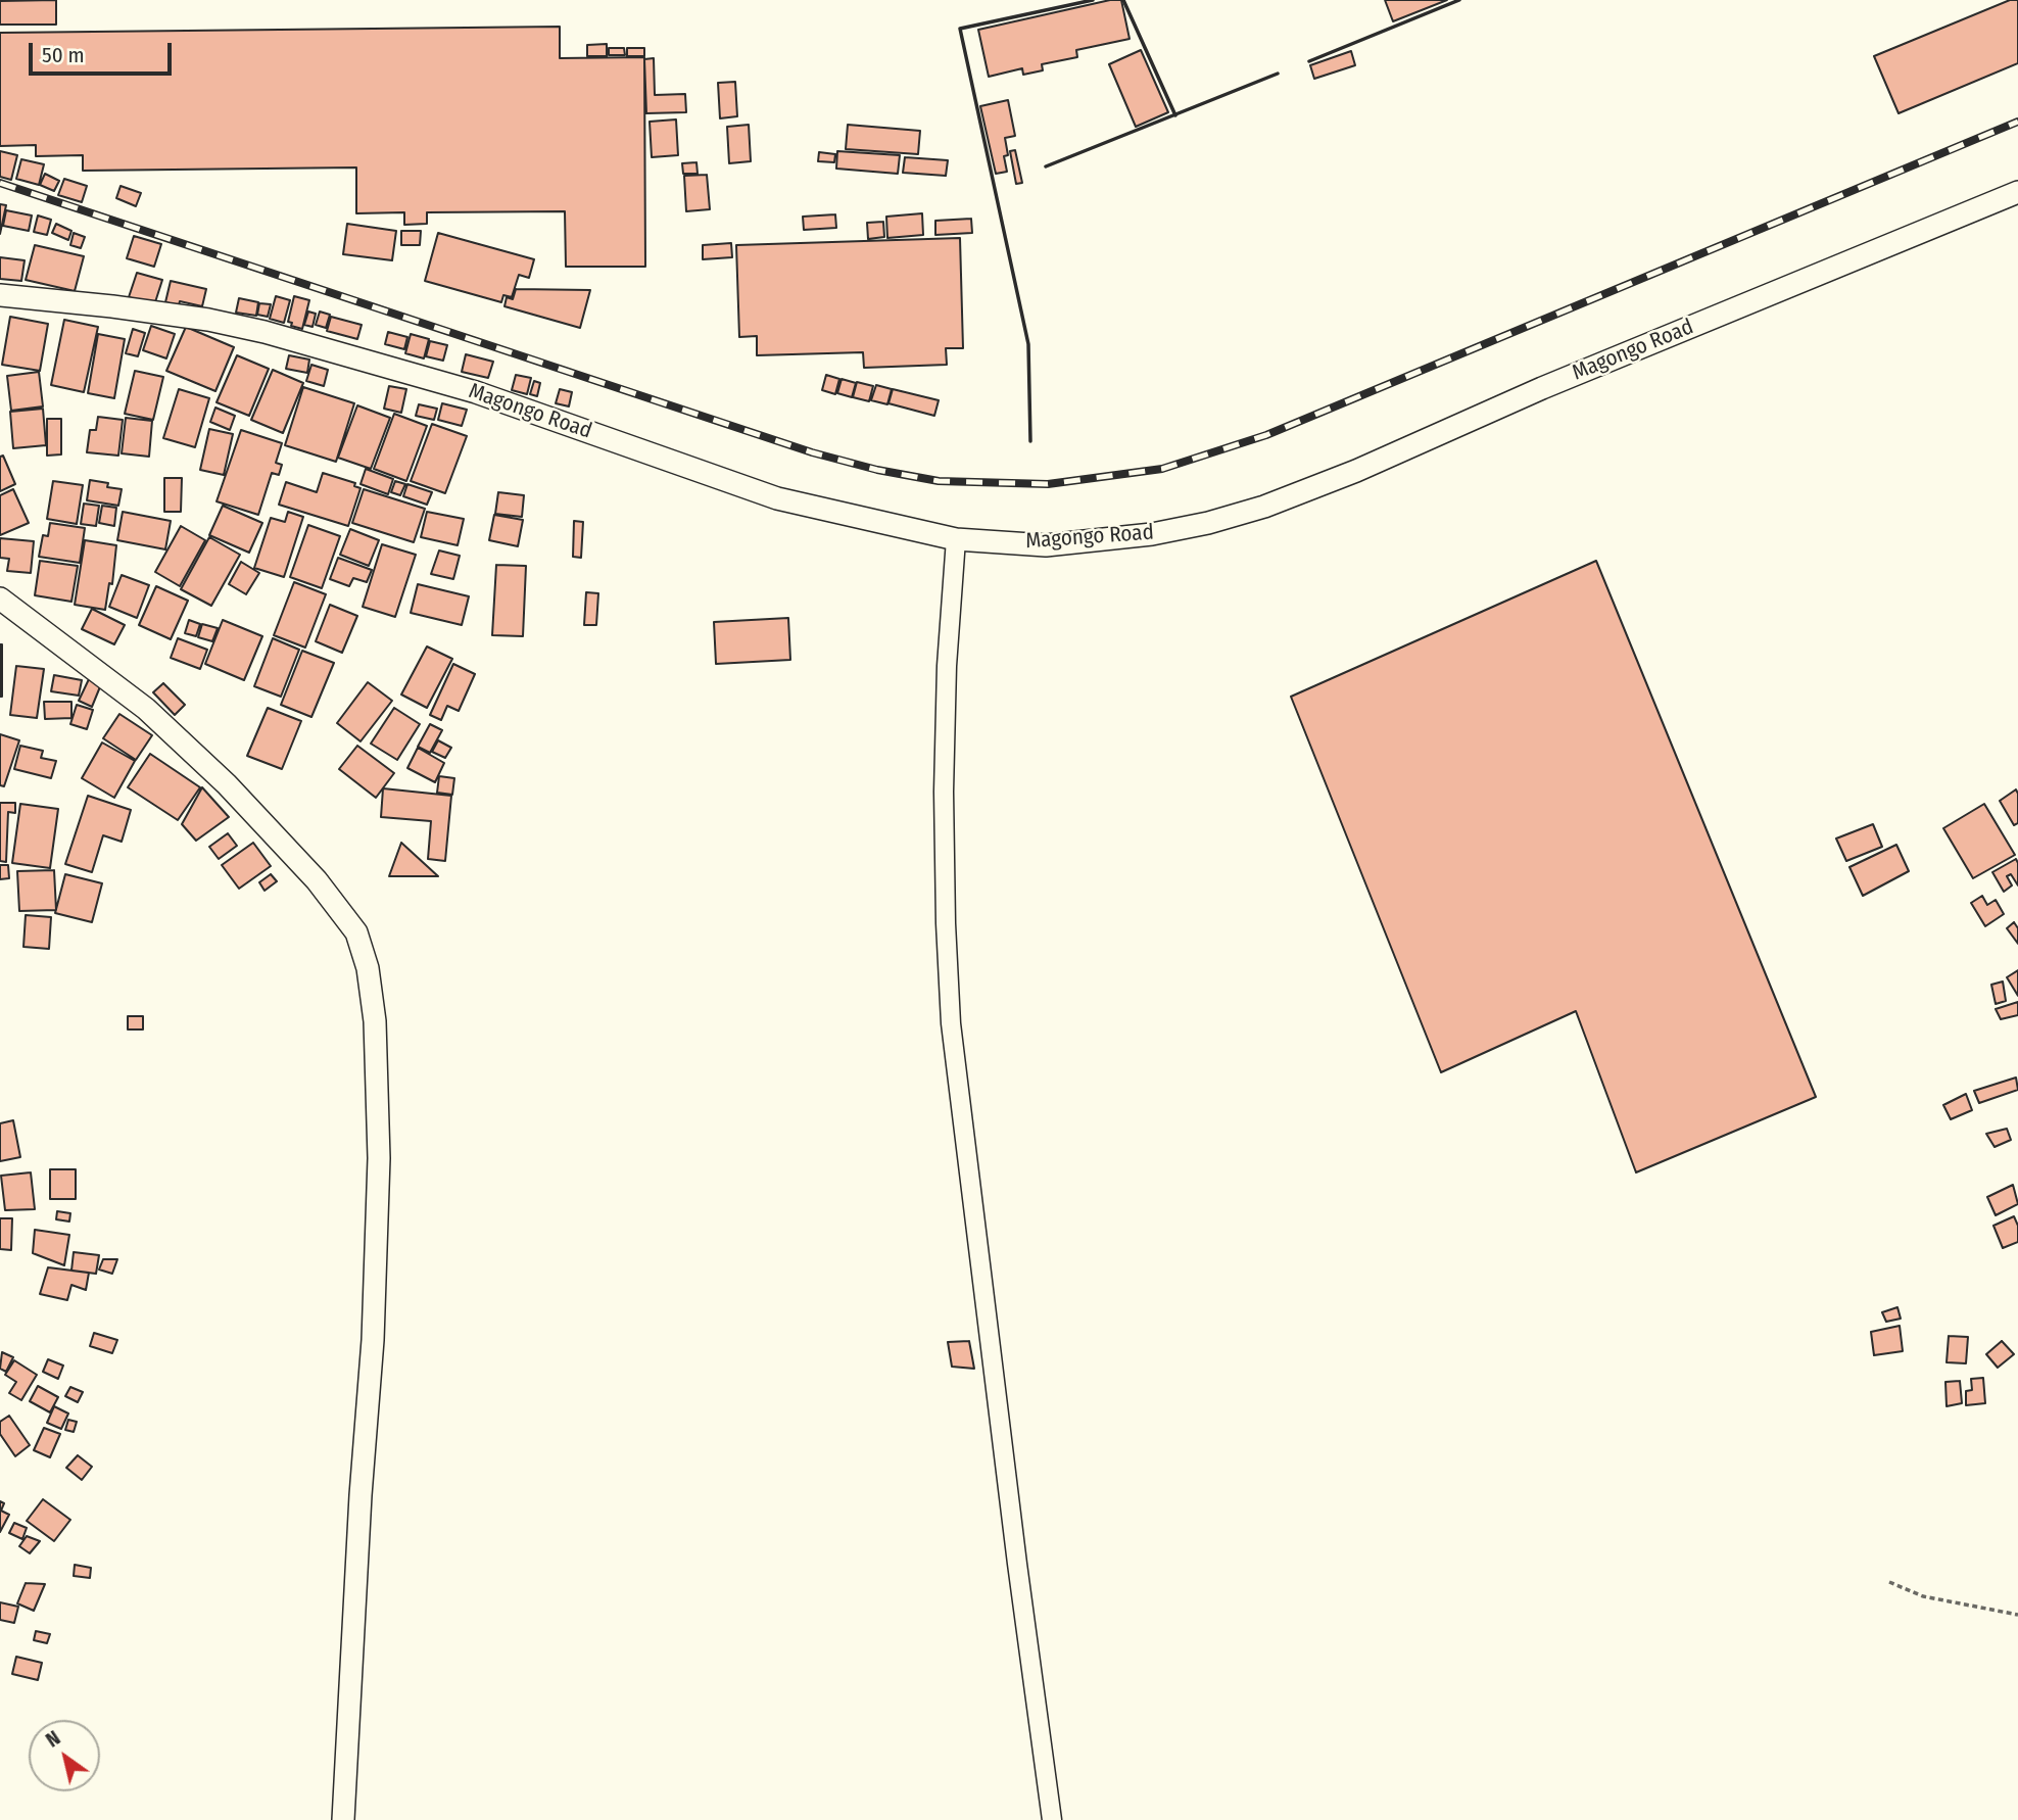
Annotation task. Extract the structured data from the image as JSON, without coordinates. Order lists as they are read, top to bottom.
{
  "streets": {
    "street": ["Magongo Road"]
  },
  "scale_bar": "50 m",
  "north": "top left"
}
